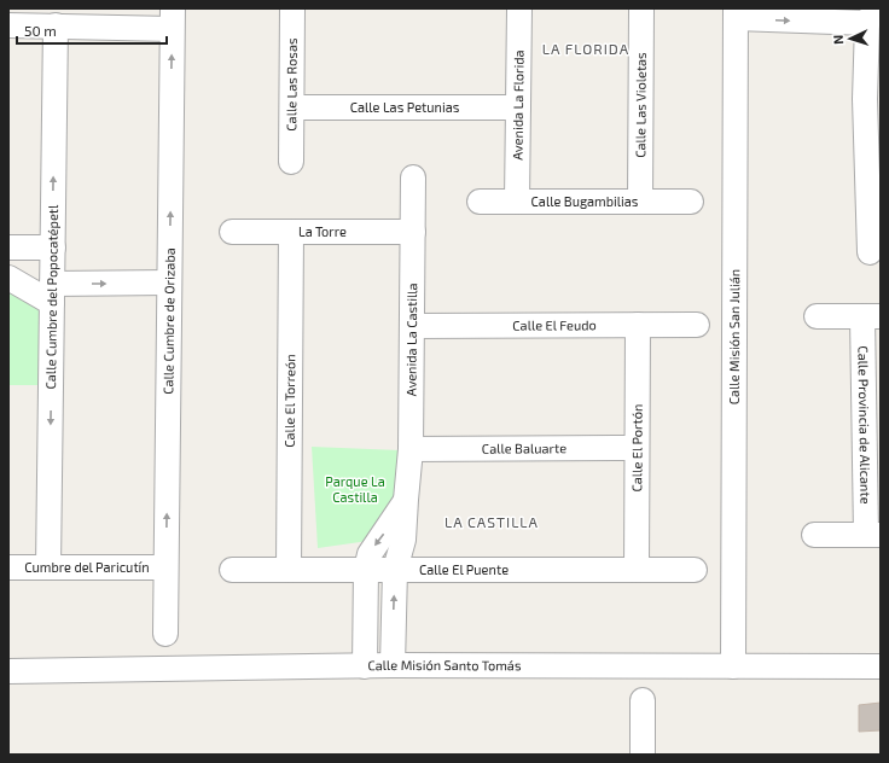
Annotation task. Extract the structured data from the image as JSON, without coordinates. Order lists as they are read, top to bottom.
{
  "streets": {
    "street": [
      "Calle Las Rosas",
      "Avenida La Florida",
      "Calle Las Violetas",
      "Calle Las Petunias",
      "Calle Bugambilias",
      "La Torre",
      "Calle Cumbre del Popocatépetl",
      "Calle Cumbre de Orizaba",
      "Calle El Feudo",
      "Calle Misión San Julián",
      "Avenida La Castilla",
      "Calle El Torreón",
      "Calle Provincia de Alicante",
      "Calle Baluarte",
      "Calle El Portón",
      "Cumbre del Paricutín",
      "Calle El Puente",
      "Calle Misión Santo Tomás"
    ]
  },
  "crossings": [
    ["Calle Las Rosas", "Calle Las Petunias"],
    ["Avenida La Florida", "Calle Las Petunias"],
    ["Avenida La Florida", "Calle Bugambilias"],
    ["Calle Las Violetas", "Calle Bugambilias"],
    ["La Torre", "Avenida La Castilla"],
    ["La Torre", "Calle El Torreón"],
    ["Calle Cumbre del Popocatépetl", "Cumbre del Paricutín"],
    ["Calle Cumbre de Orizaba", "Cumbre del Paricutín"],
    ["Calle El Feudo", "Avenida La Castilla"],
    ["Calle El Feudo", "Calle El Portón"],
    ["Calle Misión San Julián", "Calle Misión Santo Tomás"],
    ["Avenida La Castilla", "Calle Baluarte"],
    ["Avenida La Castilla", "Calle El Puente"],
    ["Avenida La Castilla", "Calle Misión Santo Tomás"],
    ["Calle El Torreón", "Calle El Puente"],
    ["Calle Baluarte", "Calle El Portón"],
    ["Calle El Portón", "Calle El Puente"]
  ],
  "one_way": ["Calle Cumbre de Orizaba"],
  "districts": ["LA FLORIDA", "LA CASTILLA"],
  "parks": ["Parque La Castilla"],
  "scale_bar": "50 m",
  "north": "left"
}
